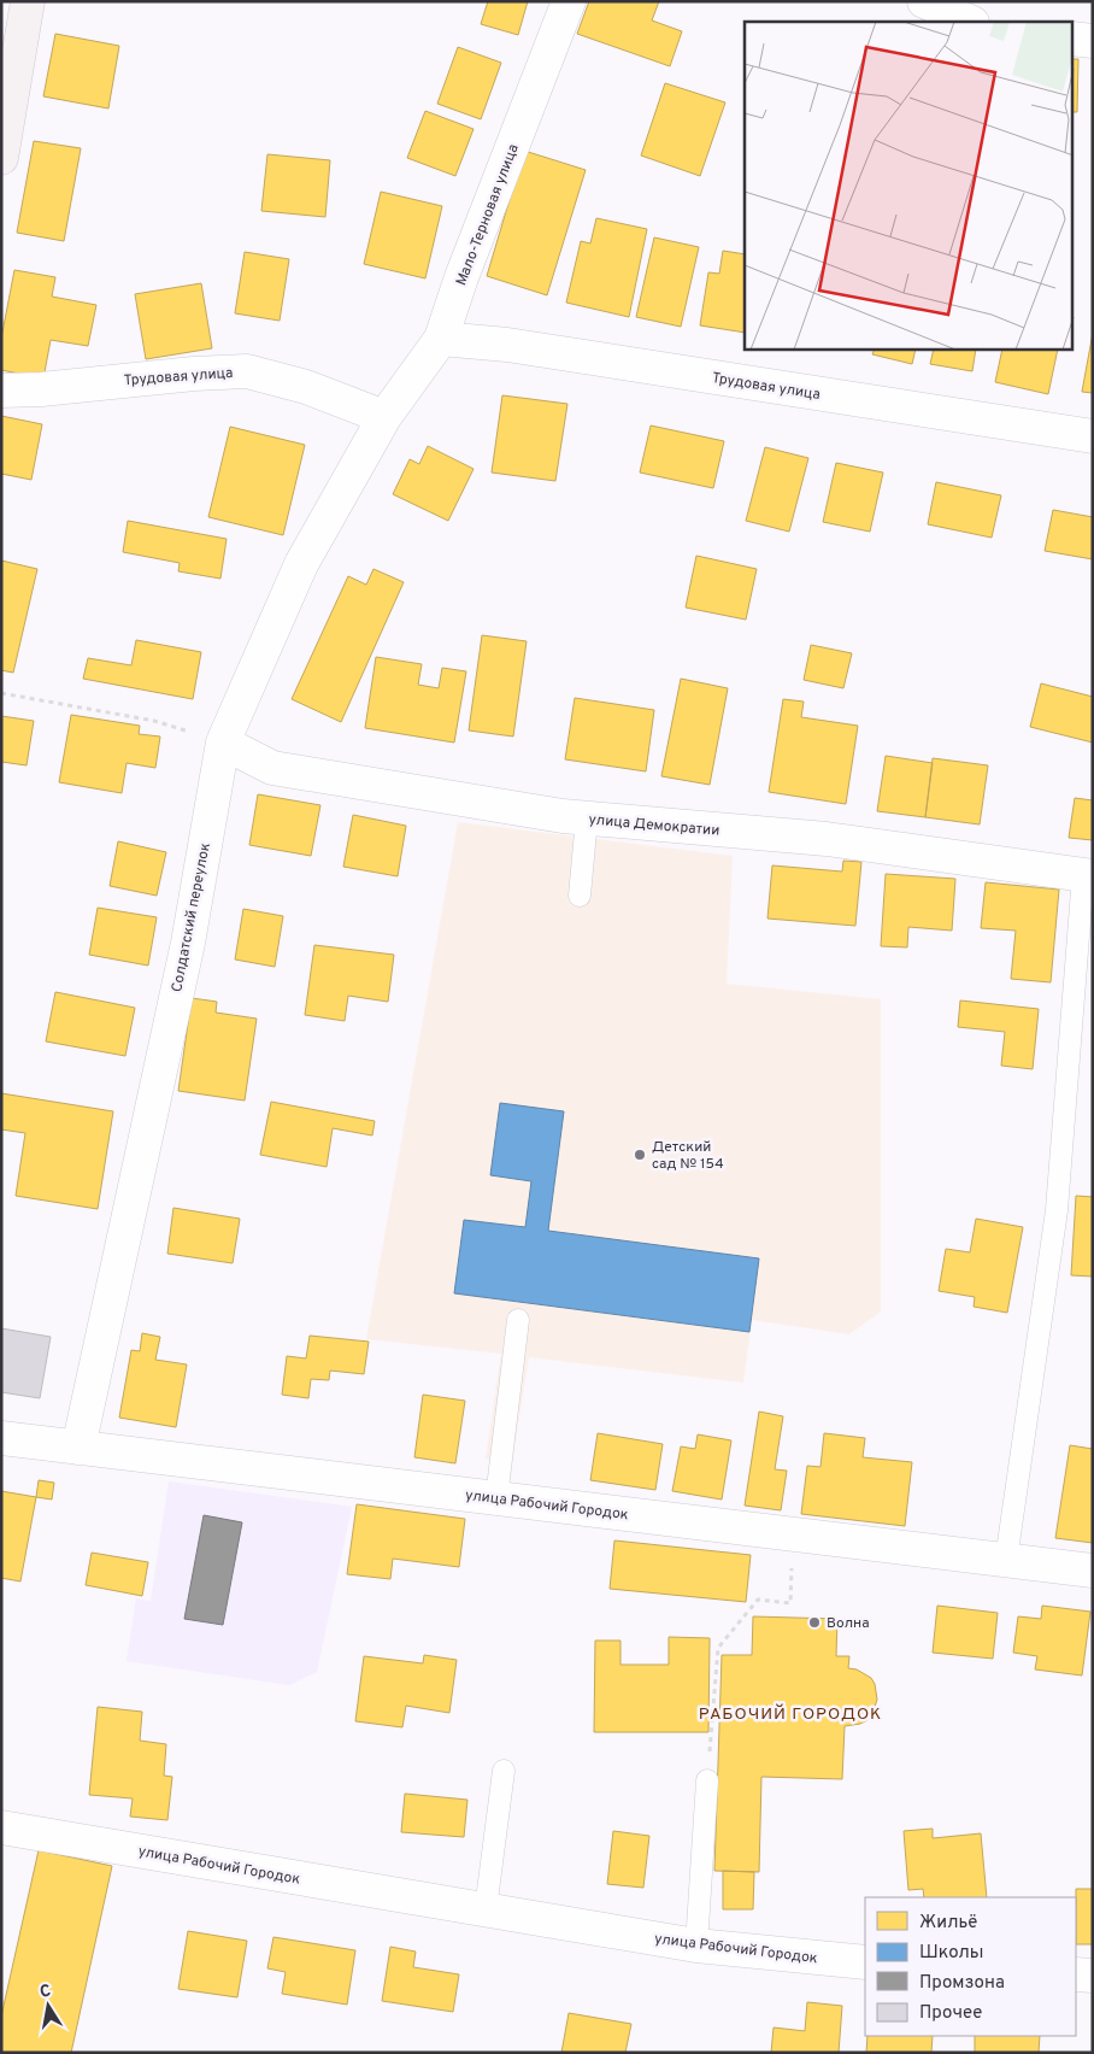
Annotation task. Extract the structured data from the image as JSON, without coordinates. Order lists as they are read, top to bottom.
{
  "streets": {
    "street": [
      "Мало-Терновая улица",
      "Трудовая улица",
      "улица Демократии",
      "Солдатский переулок",
      "улица Рабочий Городок"
    ]
  },
  "crossings": [
    ["Мало-Терновая улица", "Трудовая улица"],
    ["Мало-Терновая улица", "Солдатский переулок"],
    ["Трудовая улица", "Солдатский переулок"],
    ["улица Демократии", "Солдатский переулок"],
    ["Солдатский переулок", "улица Рабочий Городок"]
  ],
  "districts": ["РАБОЧИЙ ГОРОДОК"],
  "places": ["Детский сад № 154", "Волна"],
  "legend": [
    "Жильё",
    "Школы",
    "Промзона",
    "Прочее"
  ],
  "north": "top"
}
